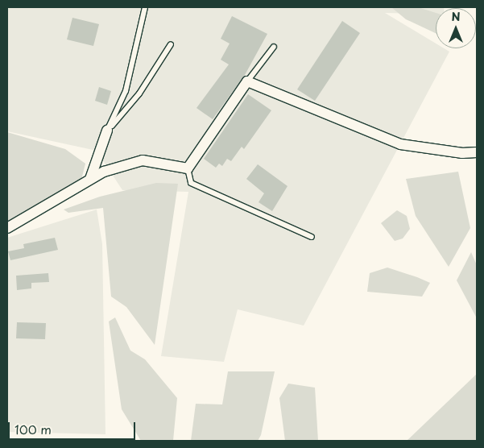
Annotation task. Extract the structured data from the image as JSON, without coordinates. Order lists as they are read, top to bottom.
{
  "scale_bar": "100 m",
  "north": "top"
}
